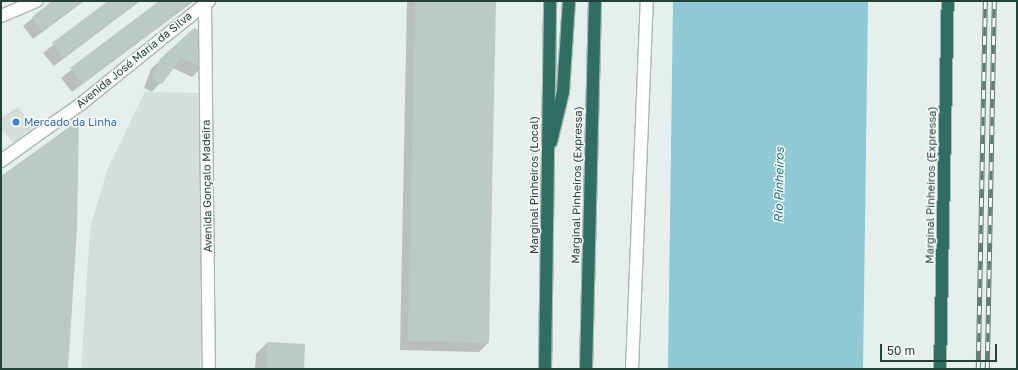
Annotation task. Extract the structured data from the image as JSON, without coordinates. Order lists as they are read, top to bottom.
{
  "streets": {
    "highway": ["Marginal Pinheiros (Local)", "Marginal Pinheiros (Expressa)"],
    "street": ["Avenida José Maria da Silva", "Avenida Gonçalo Madeira"]
  },
  "crossings": [
    ["Avenida José Maria da Silva", "Avenida Gonçalo Madeira"]
  ],
  "water": ["Rio Pinheiros"],
  "places": ["Mercado da Linha"],
  "scale_bar": "50 m"
}
